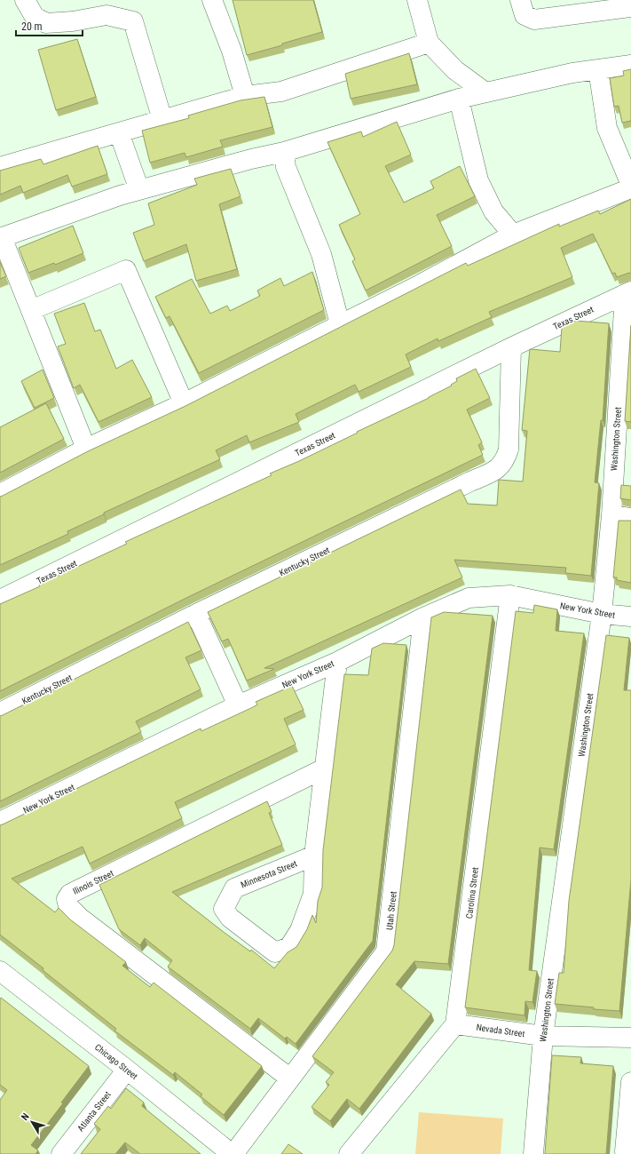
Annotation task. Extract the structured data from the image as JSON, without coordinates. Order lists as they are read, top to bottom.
{
  "streets": {
    "street": [
      "Texas Street",
      "Washington Street",
      "Kentucky Street",
      "New York Street",
      "Minnesota Street",
      "Ilinois Street",
      "Carolina Street",
      "Utah Street",
      "Nevada Street",
      "Chicago Street",
      "Atlanta Street"
    ]
  },
  "crossings": [
    ["Texas Street", "Washington Street"],
    ["Texas Street", "Kentucky Street"],
    ["Washington Street", "New York Street"],
    ["Washington Street", "Nevada Street"],
    ["New York Street", "Minnesota Street"],
    ["New York Street", "Carolina Street"],
    ["New York Street", "Utah Street"],
    ["Minnesota Street", "Ilinois Street"],
    ["Ilinois Street", "Utah Street"],
    ["Carolina Street", "Nevada Street"],
    ["Utah Street", "Chicago Street"],
    ["Chicago Street", "Atlanta Street"]
  ],
  "scale_bar": "20 m",
  "north": "top left"
}
